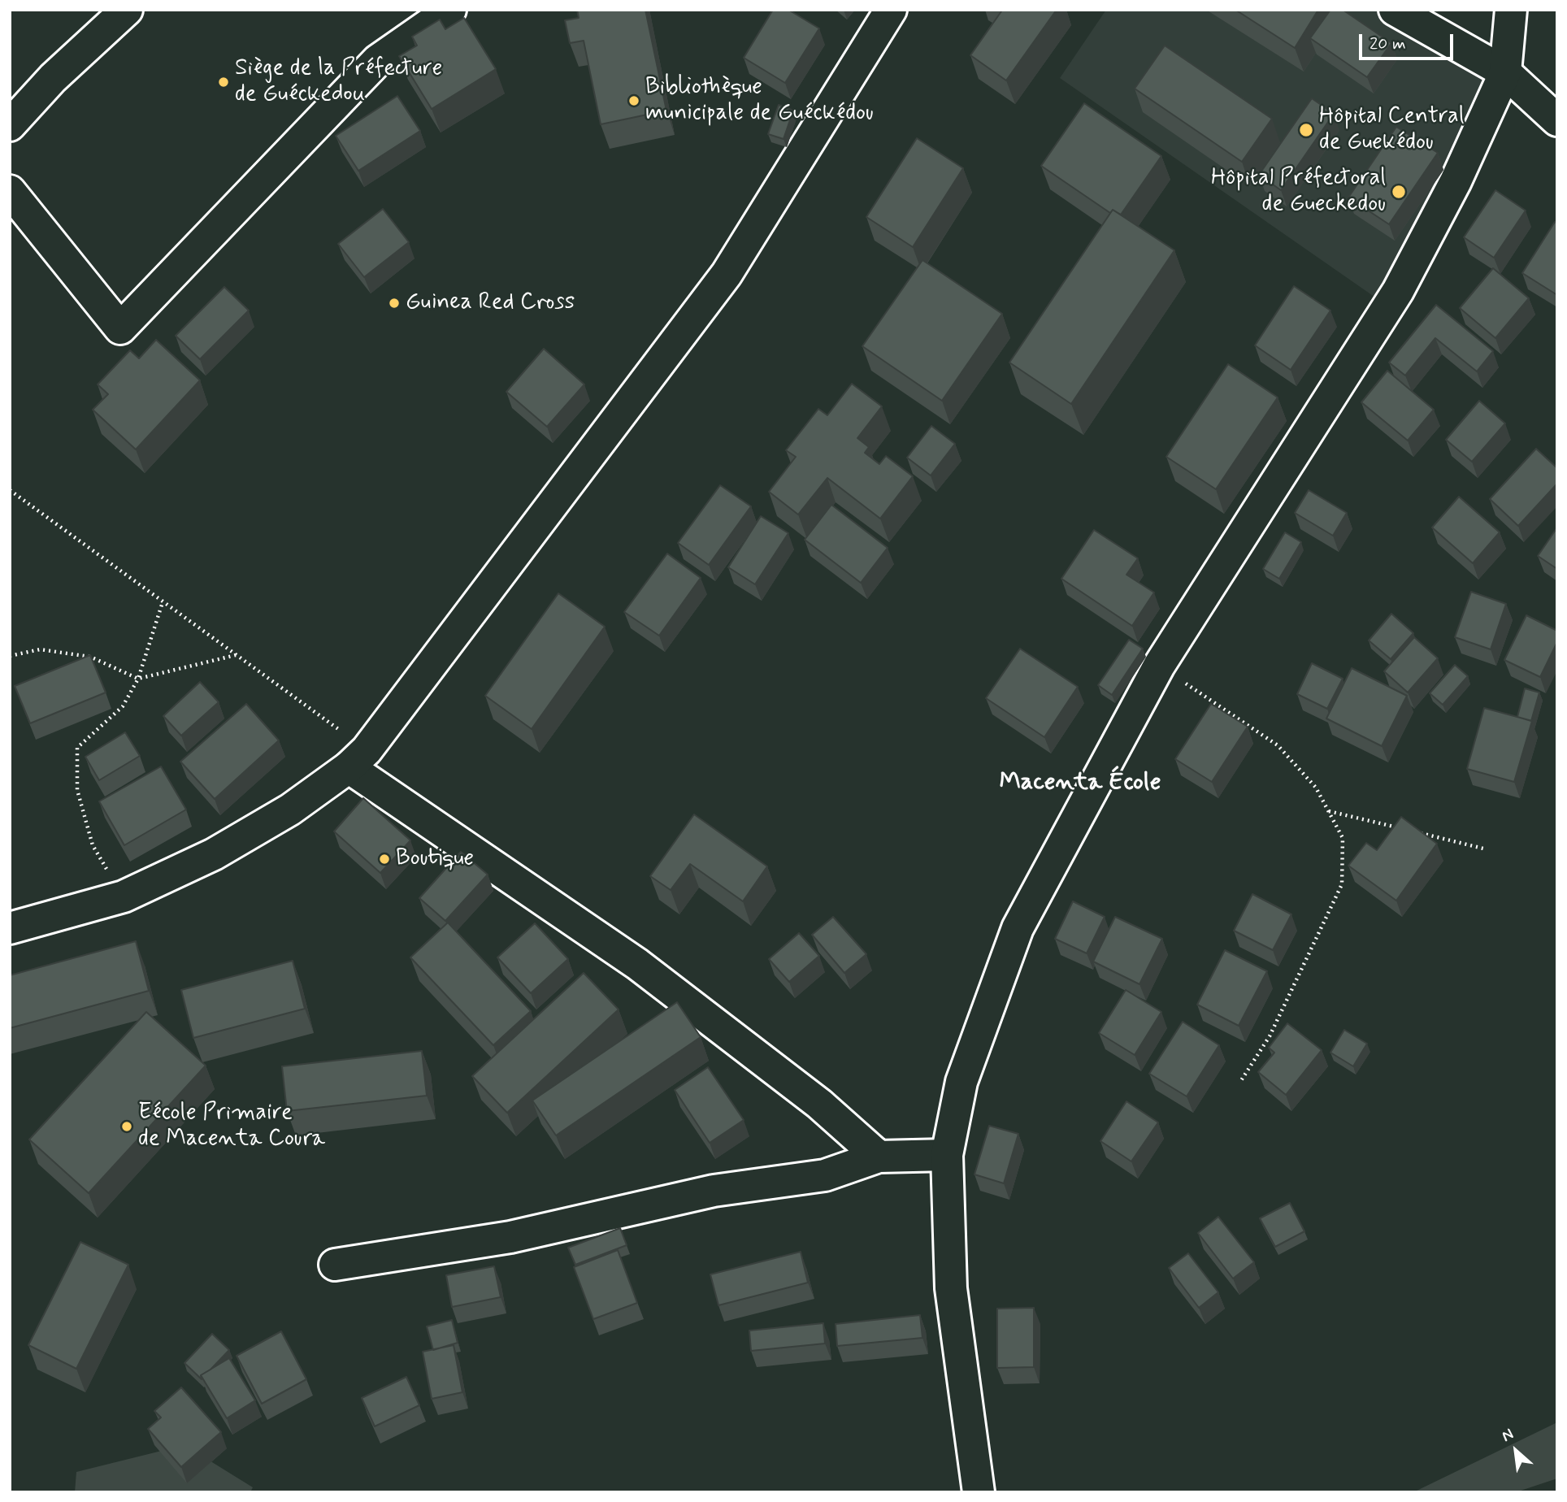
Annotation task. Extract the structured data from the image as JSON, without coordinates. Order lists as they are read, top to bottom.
{
  "districts": ["Macenta École"],
  "places": [
    "Siège de la Préfecture de Guéckedou",
    "Bibliothèque municipale de Guéckédou",
    "Hôpital Central de Guekédou",
    "Hôpital Préfectoral de Gueckedou",
    "Guinea Red Cross",
    "Boutique",
    "Eécole Primaire de Macenta Coura"
  ],
  "scale_bar": "20 m",
  "north": "top left"
}
